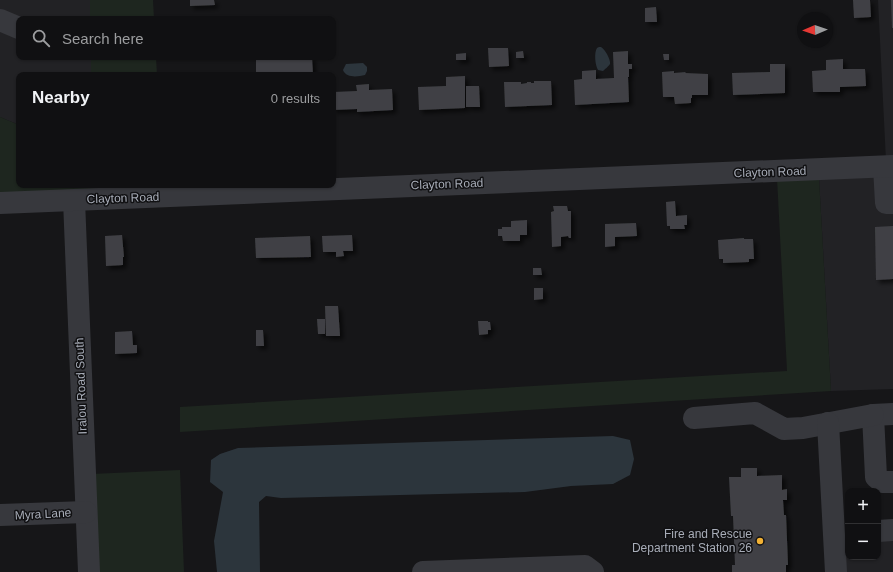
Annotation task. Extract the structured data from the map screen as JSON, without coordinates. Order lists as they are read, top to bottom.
{
  "streets": {
    "street": ["Clayton Road", "Iralou Road South", "Myra Lane"]
  },
  "crossings": [
    ["Clayton Road", "Iralou Road South"],
    ["Iralou Road South", "Myra Lane"]
  ],
  "places": ["Fire and Rescue Department Station 26"],
  "north": "left",
  "page": {
    "search": "Search here",
    "heading": ["Nearby", "0 results"],
    "map_buttons": ["+", "−"]
  }
}
